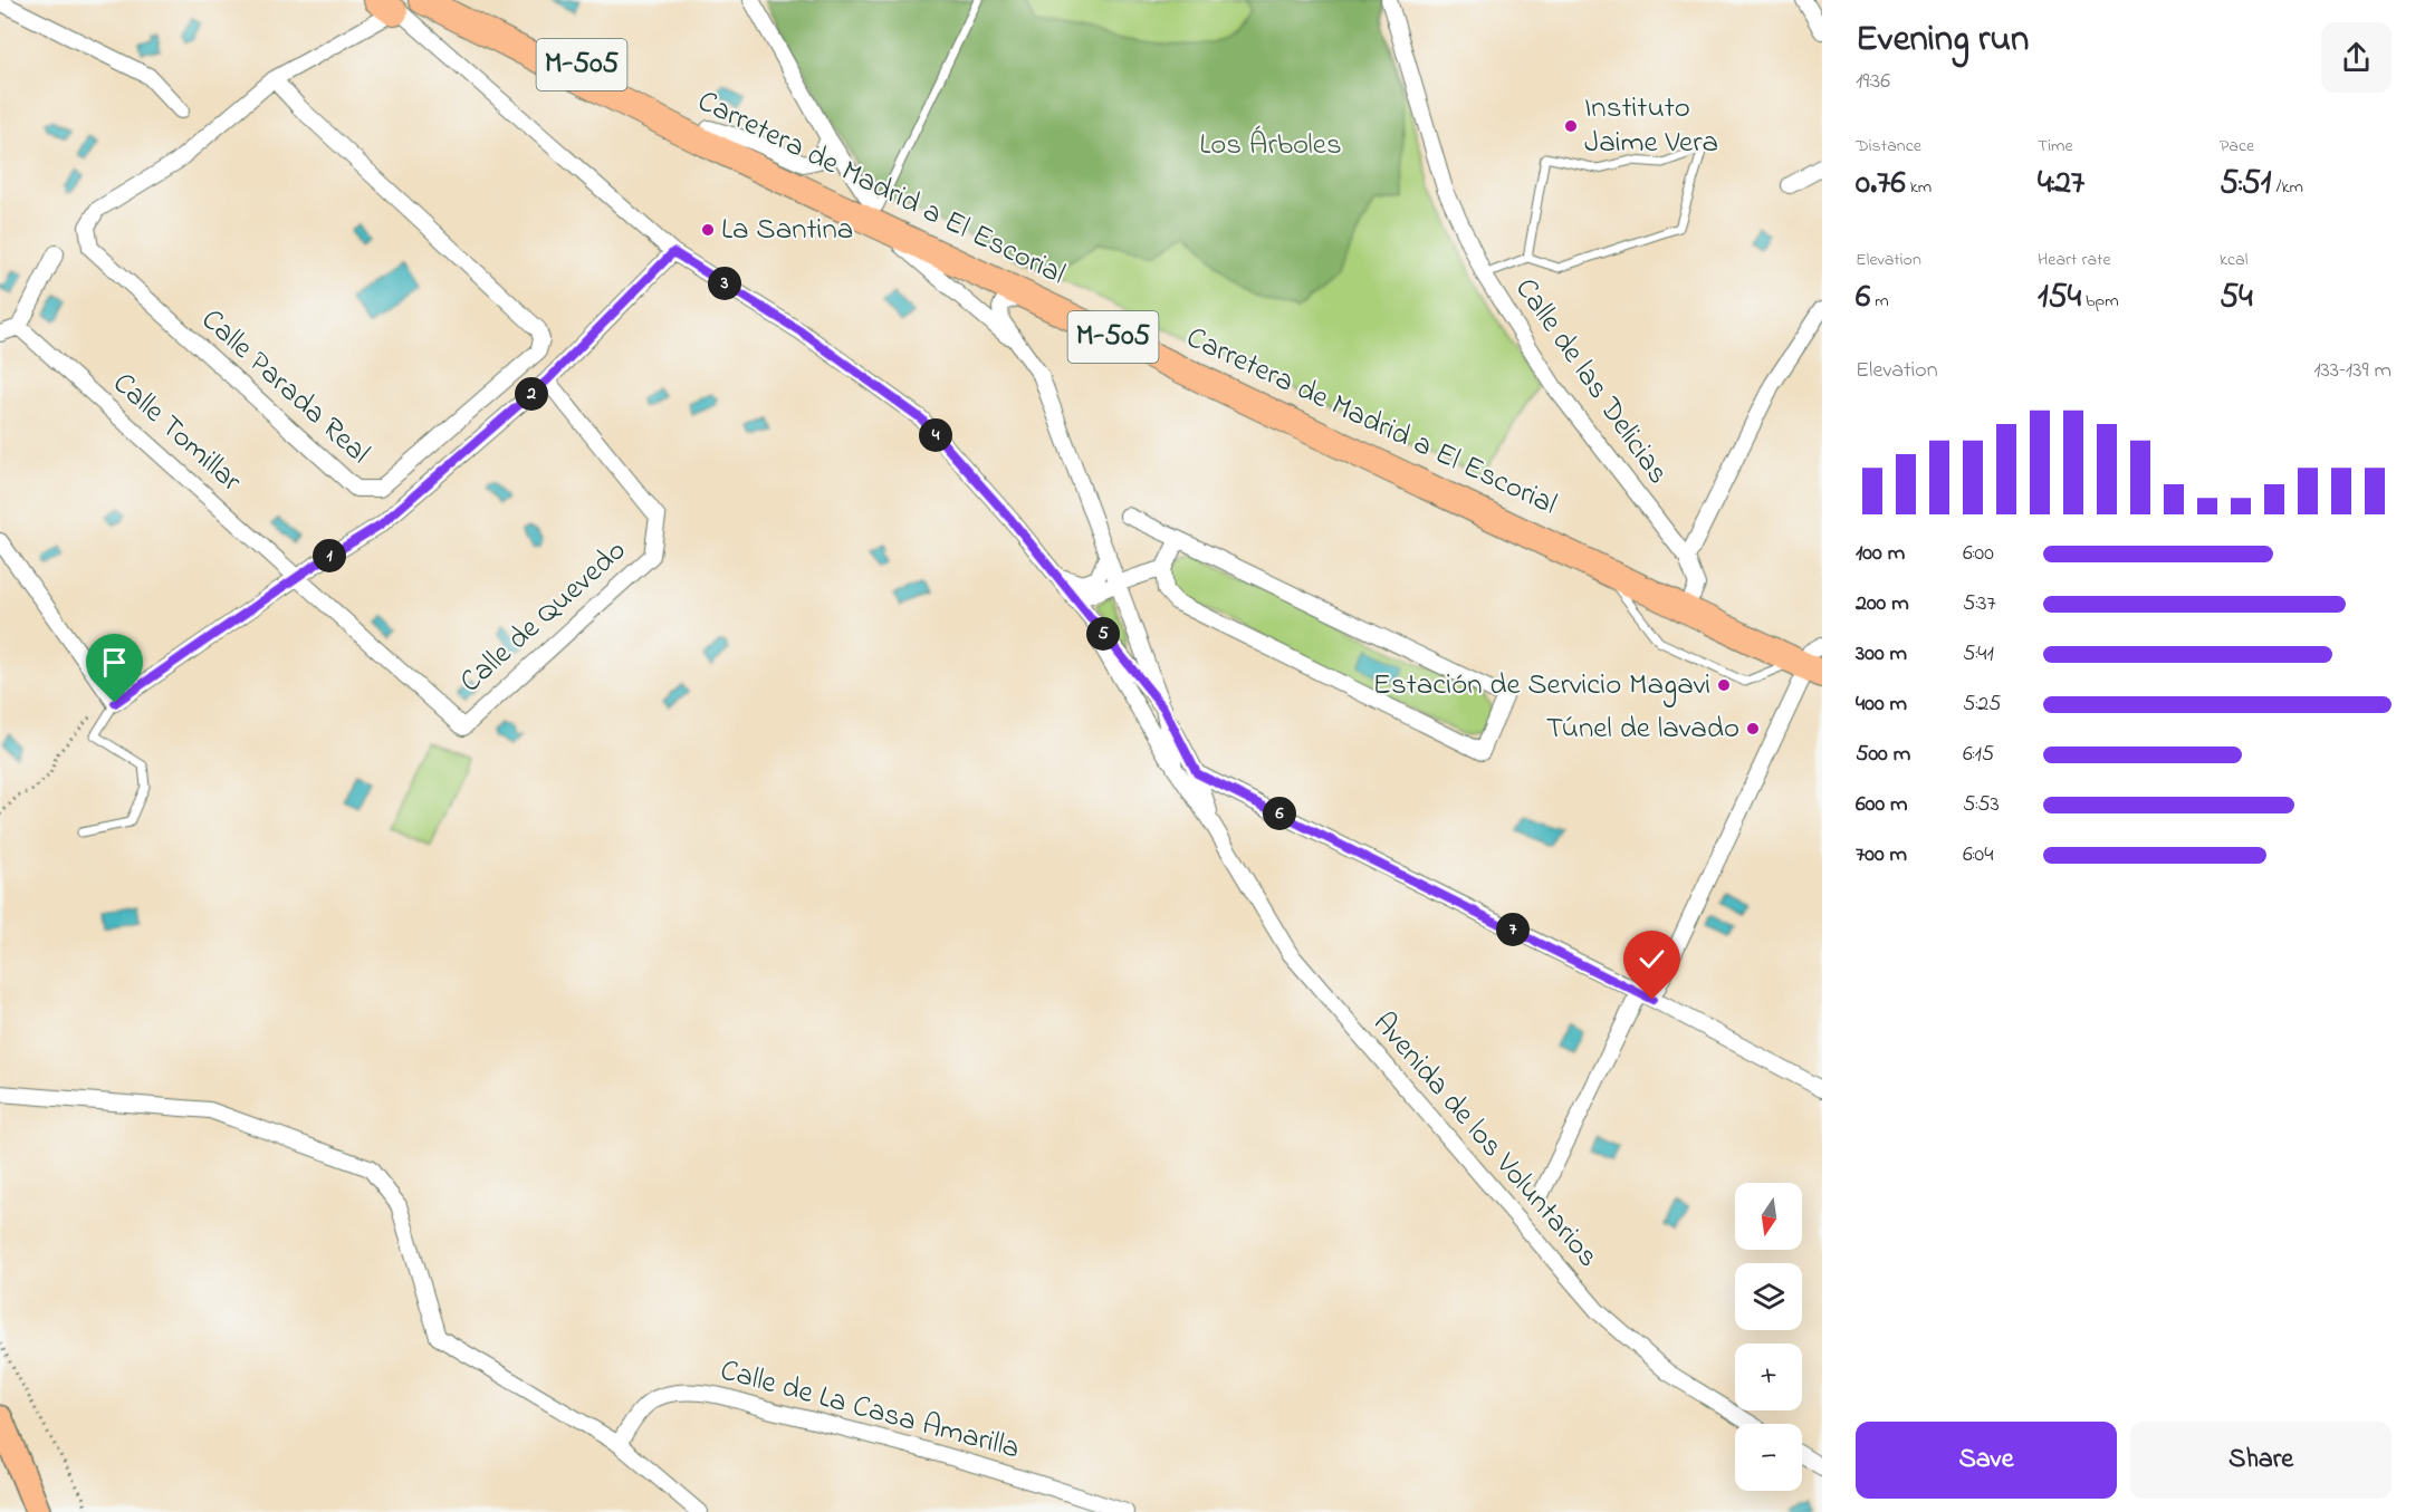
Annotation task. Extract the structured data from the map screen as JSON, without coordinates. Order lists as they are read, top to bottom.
{
  "streets": {
    "highway": ["M-505", "Carretera de Madrid a El Escorial"],
    "street": [
      "Calle de las Delicias",
      "Calle Parada Real",
      "Calle Tomillar",
      "Calle de Quevedo",
      "Avenida de los Voluntarios",
      "Calle de La Casa Amarilla"
    ]
  },
  "crossings": [
    ["Carretera de Madrid a El Escorial", "Calle de las Delicias"],
    ["Carretera de Madrid a El Escorial", "Avenida de los Voluntarios"],
    ["Calle Tomillar", "Calle de Quevedo"]
  ],
  "parks": ["Los Árboles"],
  "places": [
    "Instituto Jaime Vera",
    "La Santina",
    "Estación de Servicio Magavi",
    "Túnel de lavado"
  ],
  "north": "bottom",
  "page": {
    "heading": ["Evening run", "19:36"],
    "stats": [
      ["Distance", "0.76 km"],
      ["Time", "4:27"],
      ["Pace", "5:51 /km"],
      ["Elevation", "6 m"],
      ["Heart rate", "154 bpm"],
      ["kcal", "54"]
    ],
    "pins": [
      "3",
      "2",
      "4",
      "1",
      "5",
      "6",
      "7"
    ],
    "chart": ["Elevation", "133–139 m"],
    "list": [
      {
        "name": "100 m",
        "note": "6:00"
      },
      {
        "name": "200 m",
        "note": "5:37"
      },
      {
        "name": "300 m",
        "note": "5:41"
      },
      {
        "name": "400 m",
        "note": "5:25"
      },
      {
        "name": "500 m",
        "note": "6:15"
      },
      {
        "name": "600 m",
        "note": "5:53"
      },
      {
        "name": "700 m",
        "note": "6:04"
      }
    ],
    "map_buttons": ["+", "−"],
    "buttons": ["Save", "Share"]
  }
}
